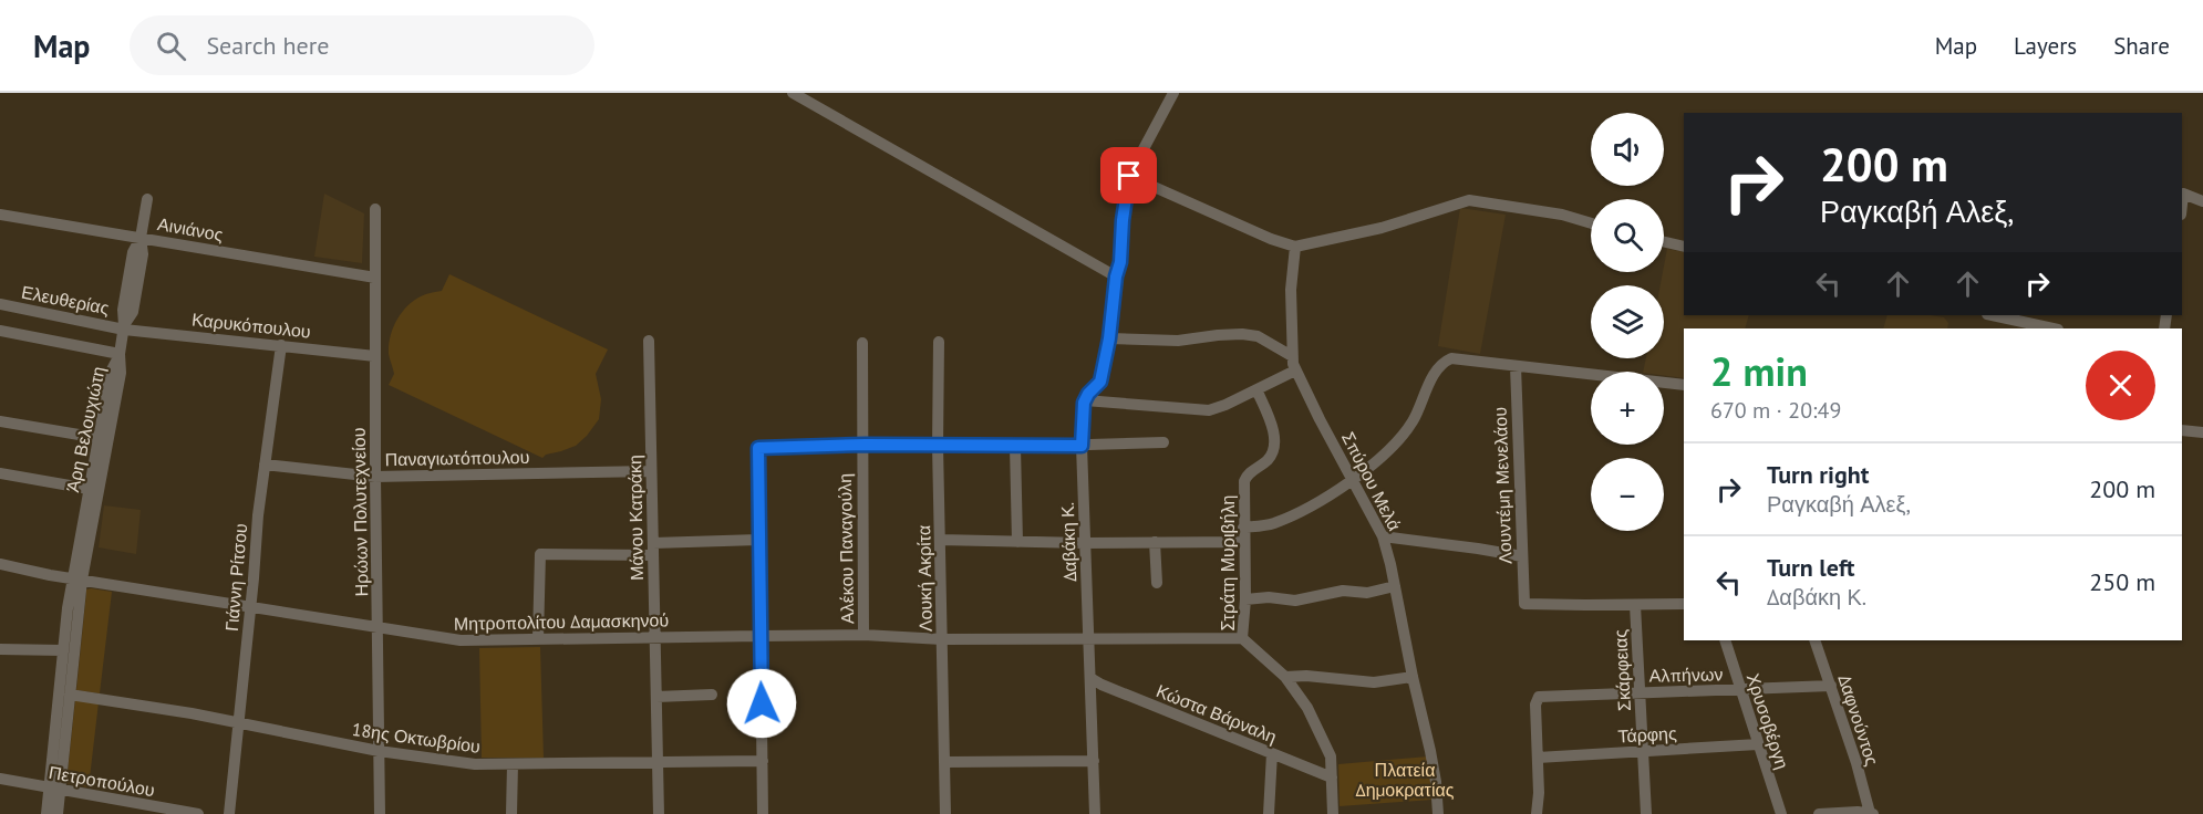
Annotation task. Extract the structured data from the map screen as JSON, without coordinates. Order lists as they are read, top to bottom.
{
  "streets": {
    "street": [
      "Αινιάνος",
      "Ελευθερίας",
      "Καρυκόπουλου",
      "Άρη Βελουχιώτη",
      "Παναγιωτόπουλου",
      "Σπύρου Μελά",
      "Λουντέμη Μενελάου",
      "Ηρώων Πολυτεχνείου",
      "Μάνου Κατράκη",
      "Δαβάκη Κ.",
      "Αλέκου Παναγούλη",
      "Στράτη Μυριβήλη",
      "Γιάννη Ρίτσου",
      "Λουκή Ακρίτα",
      "Μητροπολίτου Δαμασκηνού",
      "Σκάρφειας",
      "Αλπήνων",
      "Κώστα Βάρναλη",
      "Δαφνούντος",
      "Χρυσοβέργη",
      "Τάρφης",
      "18ης Οκτωβρίου",
      "Πετροπούλου"
    ]
  },
  "crossings": [
    ["Αινιάνος", "Ηρώων Πολυτεχνείου"],
    ["Ελευθερίας", "Καρυκόπουλου"],
    ["Καρυκόπουλου", "Ηρώων Πολυτεχνείου"],
    ["Καρυκόπουλου", "Γιάννη Ρίτσου"],
    ["Άρη Βελουχιώτη", "Μητροπολίτου Δαμασκηνού"],
    ["Άρη Βελουχιώτη", "18ης Οκτωβρίου"],
    ["Άρη Βελουχιώτη", "Πετροπούλου"],
    ["Παναγιωτόπουλου", "Ηρώων Πολυτεχνείου"],
    ["Παναγιωτόπουλου", "Μάνου Κατράκη"],
    ["Παναγιωτόπουλου", "Γιάννη Ρίτσου"],
    ["Λουντέμη Μενελάου", "Σκάρφειας"],
    ["Ηρώων Πολυτεχνείου", "Μητροπολίτου Δαμασκηνού"],
    ["Ηρώων Πολυτεχνείου", "18ης Οκτωβρίου"],
    ["Μάνου Κατράκη", "Μητροπολίτου Δαμασκηνού"],
    ["Μάνου Κατράκη", "18ης Οκτωβρίου"],
    ["Δαβάκη Κ.", "Μητροπολίτου Δαμασκηνού"],
    ["Δαβάκη Κ.", "Κώστα Βάρναλη"],
    ["Αλέκου Παναγούλη", "Μητροπολίτου Δαμασκηνού"],
    ["Στράτη Μυριβήλη", "Μητροπολίτου Δαμασκηνού"],
    ["Στράτη Μυριβήλη", "Κώστα Βάρναλη"],
    ["Γιάννη Ρίτσου", "Μητροπολίτου Δαμασκηνού"],
    ["Γιάννη Ρίτσου", "18ης Οκτωβρίου"],
    ["Λουκή Ακρίτα", "Μητροπολίτου Δαμασκηνού"],
    ["Σκάρφειας", "Αλπήνων"],
    ["Σκάρφειας", "Τάρφης"],
    ["Αλπήνων", "Δαφνούντος"],
    ["Αλπήνων", "Χρυσοβέργη"],
    ["Αλπήνων", "Τάρφης"],
    ["Χρυσοβέργη", "Τάρφης"]
  ],
  "parks": ["Πλατεία Δημοκρατίας"],
  "page": {
    "header": "Map",
    "search": "Search here",
    "nav": ["Map", "Layers", "Share"],
    "map_buttons": ["+", "−"],
    "turn": ["200 m", "Ραγκαβή Αλεξ,"],
    "heading": ["2 min", "670 m · 20:49"],
    "list": [
      {
        "name": "Turn right",
        "note": "Ραγκαβή Αλεξ,",
        "value": "200 m"
      },
      {
        "name": "Turn left",
        "note": "Δαβάκη Κ.",
        "value": "250 m"
      }
    ]
  }
}
